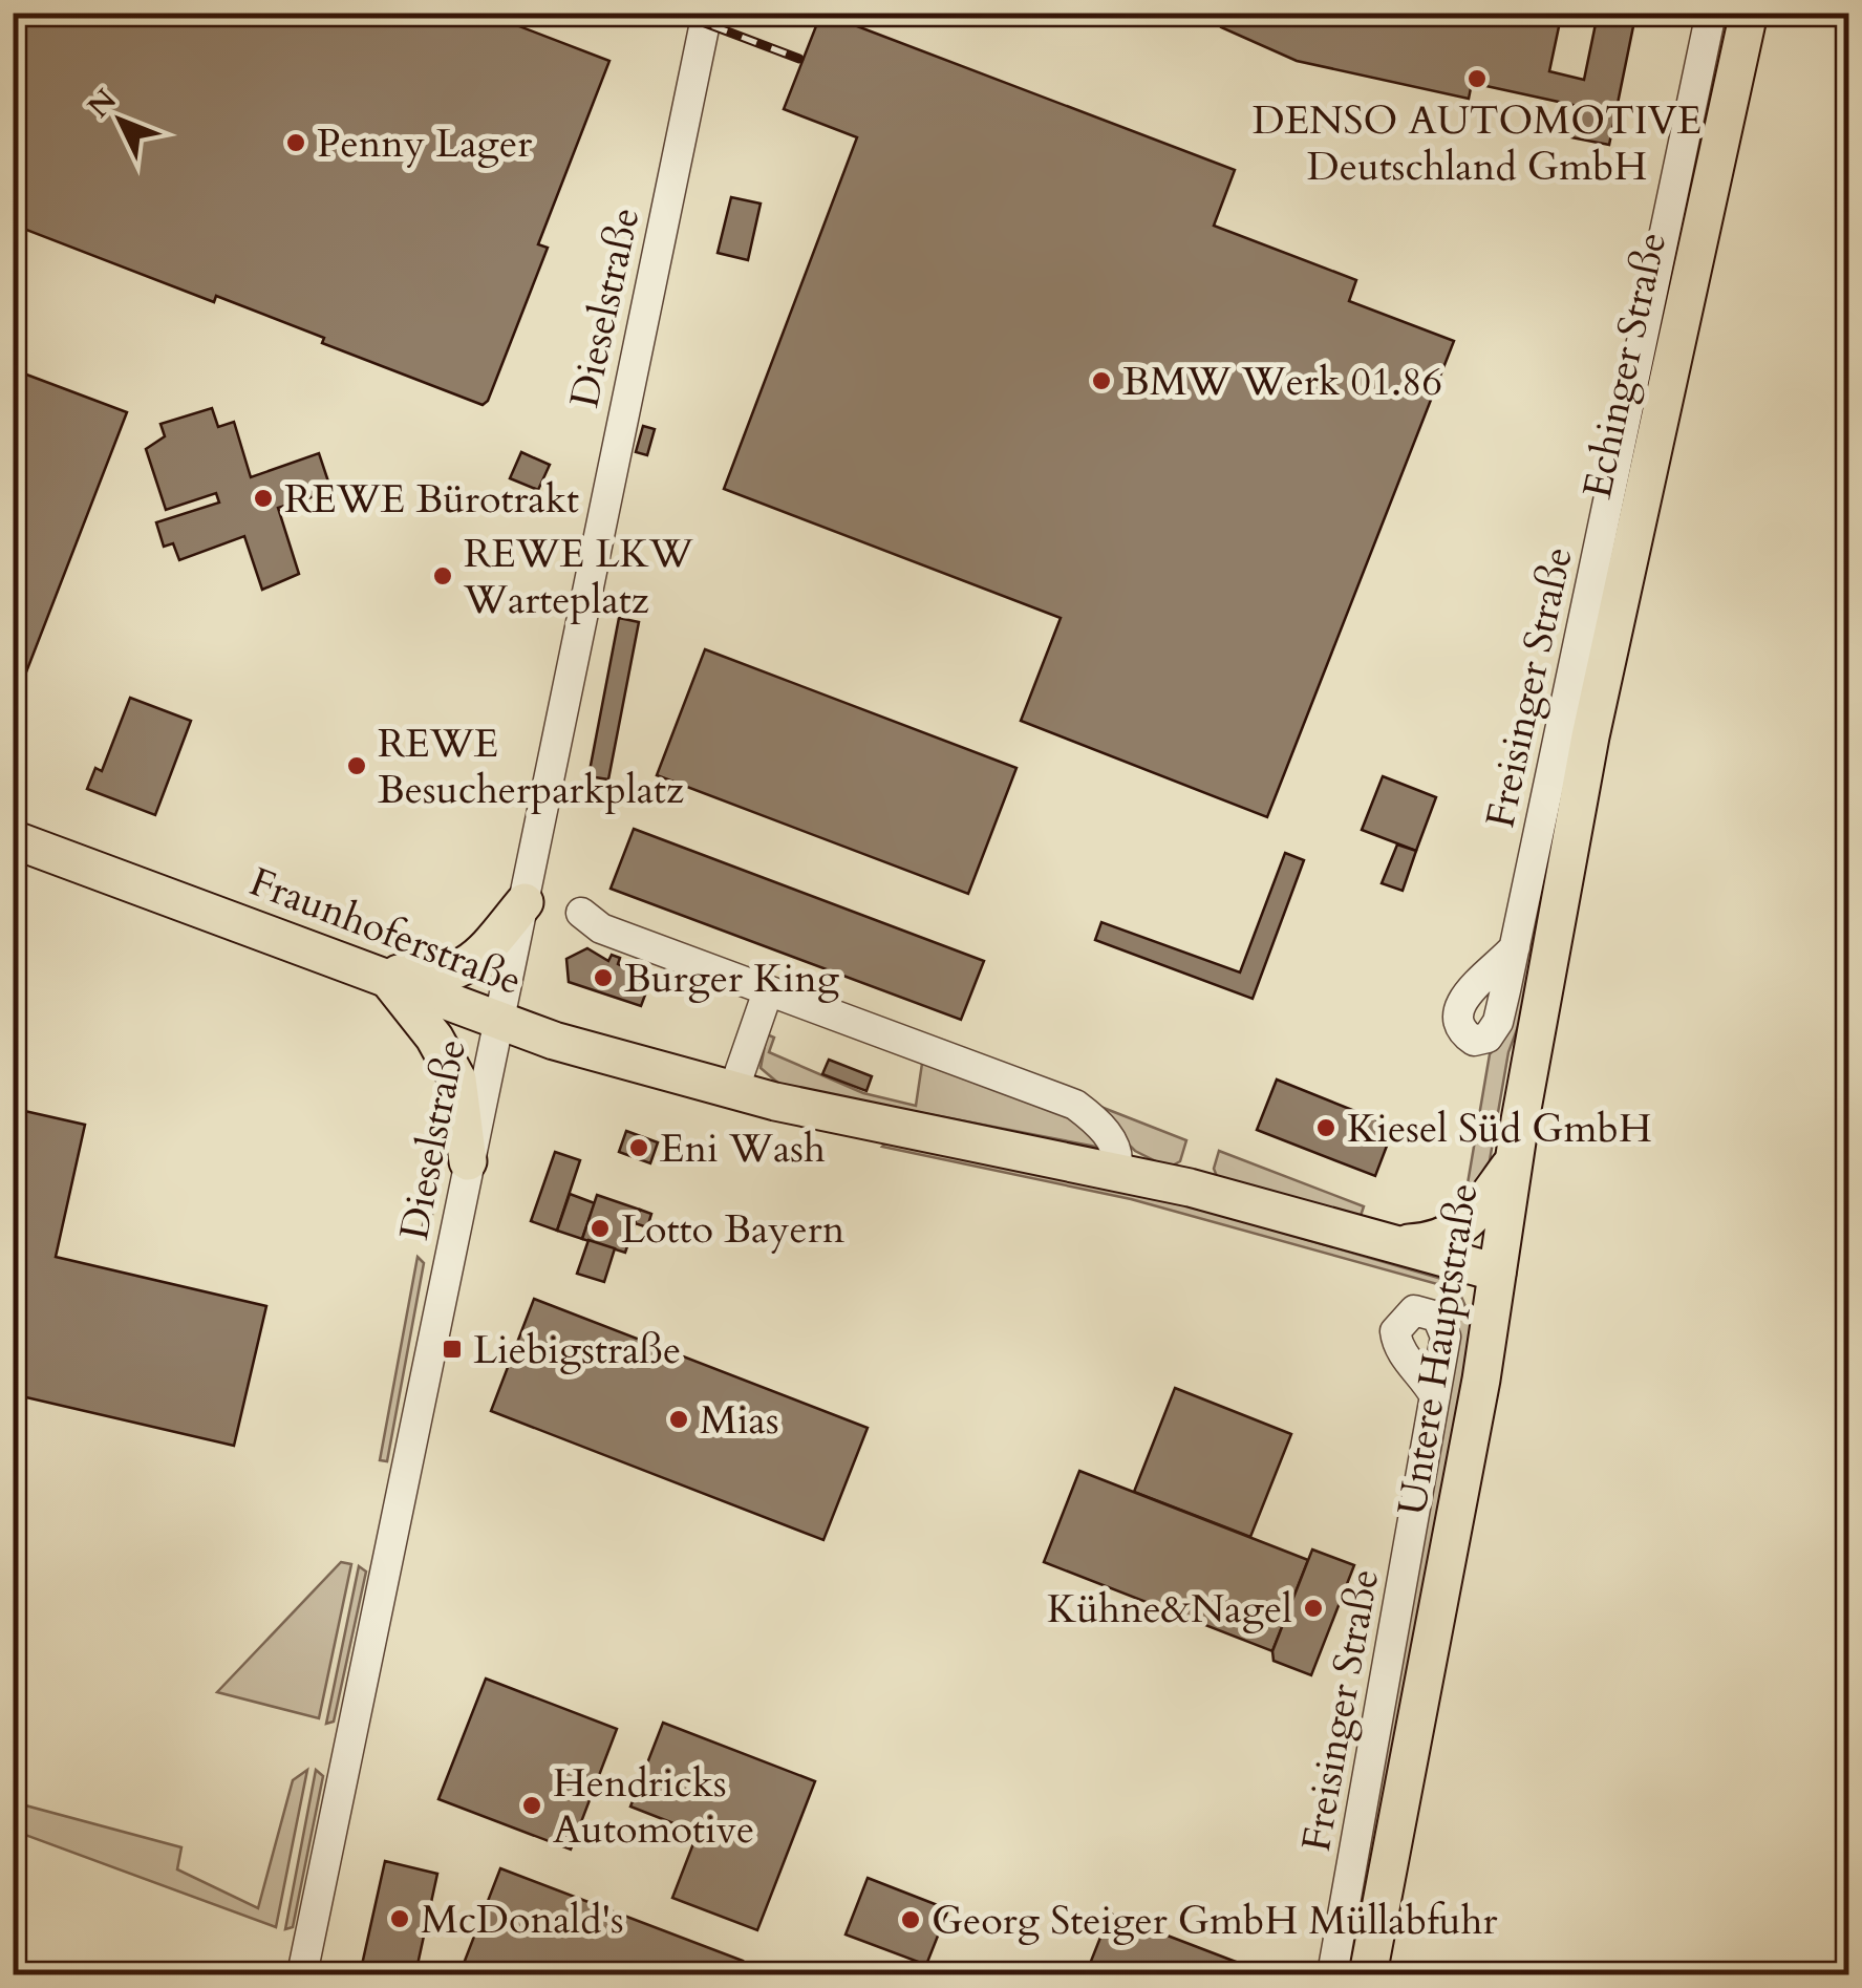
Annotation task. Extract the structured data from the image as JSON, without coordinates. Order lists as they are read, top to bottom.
{
  "streets": {
    "main road": ["Echinger Straße", "Fraunhoferstraße", "Untere Hauptstraße"],
    "street": ["Dieselstraße", "Freisinger Straße"]
  },
  "crossings": [
    ["Dieselstraße", "Fraunhoferstraße"],
    ["Echinger Straße", "Untere Hauptstraße"],
    ["Fraunhoferstraße", "Untere Hauptstraße"]
  ],
  "places": {
    "other": [
      "DENSO AUTOMOTIVE Deutschland GmbH",
      "Penny Lager",
      "BMW Werk 01.86",
      "REWE Bürotrakt",
      "REWE LKW Warteplatz",
      "REWE Besucherparkplatz",
      "Burger King",
      "Kiesel Süd GmbH",
      "Eni Wash",
      "Lotto Bayern",
      "Mias",
      "Kühne&Nagel",
      "Hendricks Automotive",
      "McDonald's",
      "Georg Steiger GmbH Müllabfuhr"
    ],
    "transit": ["Liebigstraße"]
  },
  "north": "top left"
}
